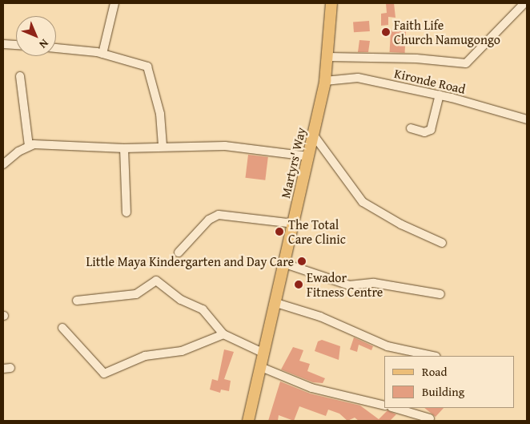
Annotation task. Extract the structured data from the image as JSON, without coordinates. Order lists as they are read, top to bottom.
{
  "streets": {
    "main road": ["Martyrs' Way"],
    "street": ["Kironde Road"]
  },
  "crossings": [
    ["Kironde Road", "Martyrs' Way"]
  ],
  "places": [
    "Faith Life Church Namugongo",
    "The Total Care Clinic",
    "Little Maya Kindergarten and Day Care",
    "Ewador Fitness Centre"
  ],
  "legend": ["Road", "Building"],
  "north": "bottom right"
}
